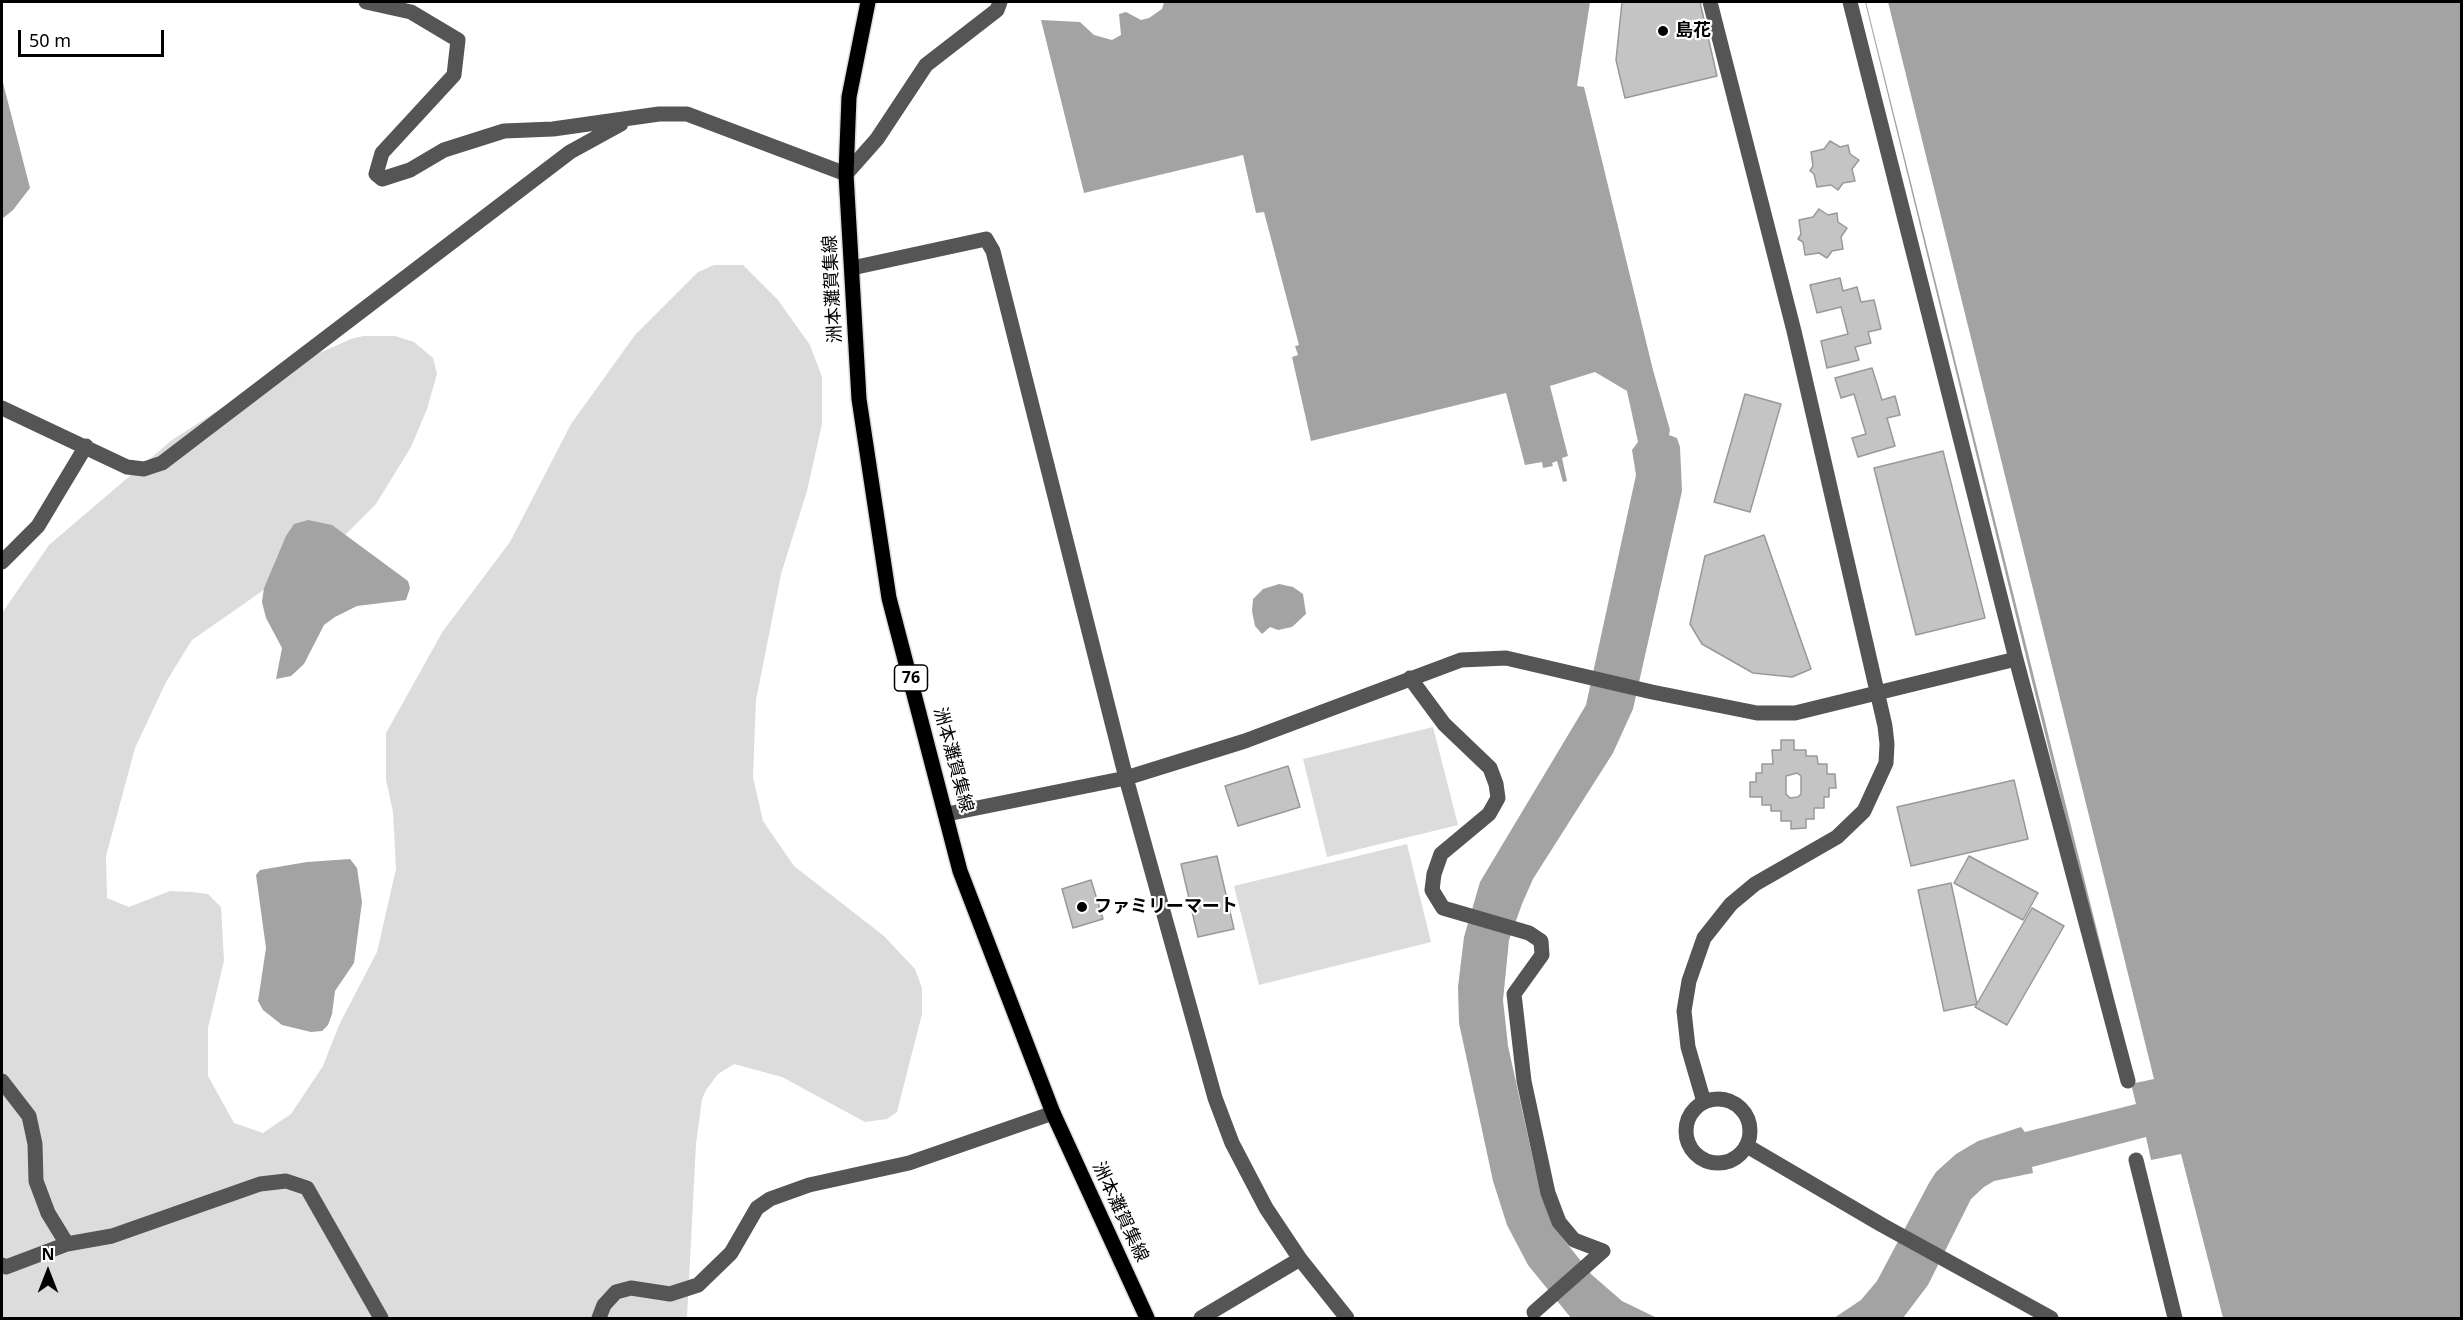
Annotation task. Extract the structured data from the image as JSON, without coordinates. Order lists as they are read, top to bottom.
{
  "streets": {
    "main road": ["洲本灘賀集線", "76"]
  },
  "places": ["島花", "ファミリーマート"],
  "scale_bar": "50 m",
  "north": "top"
}
